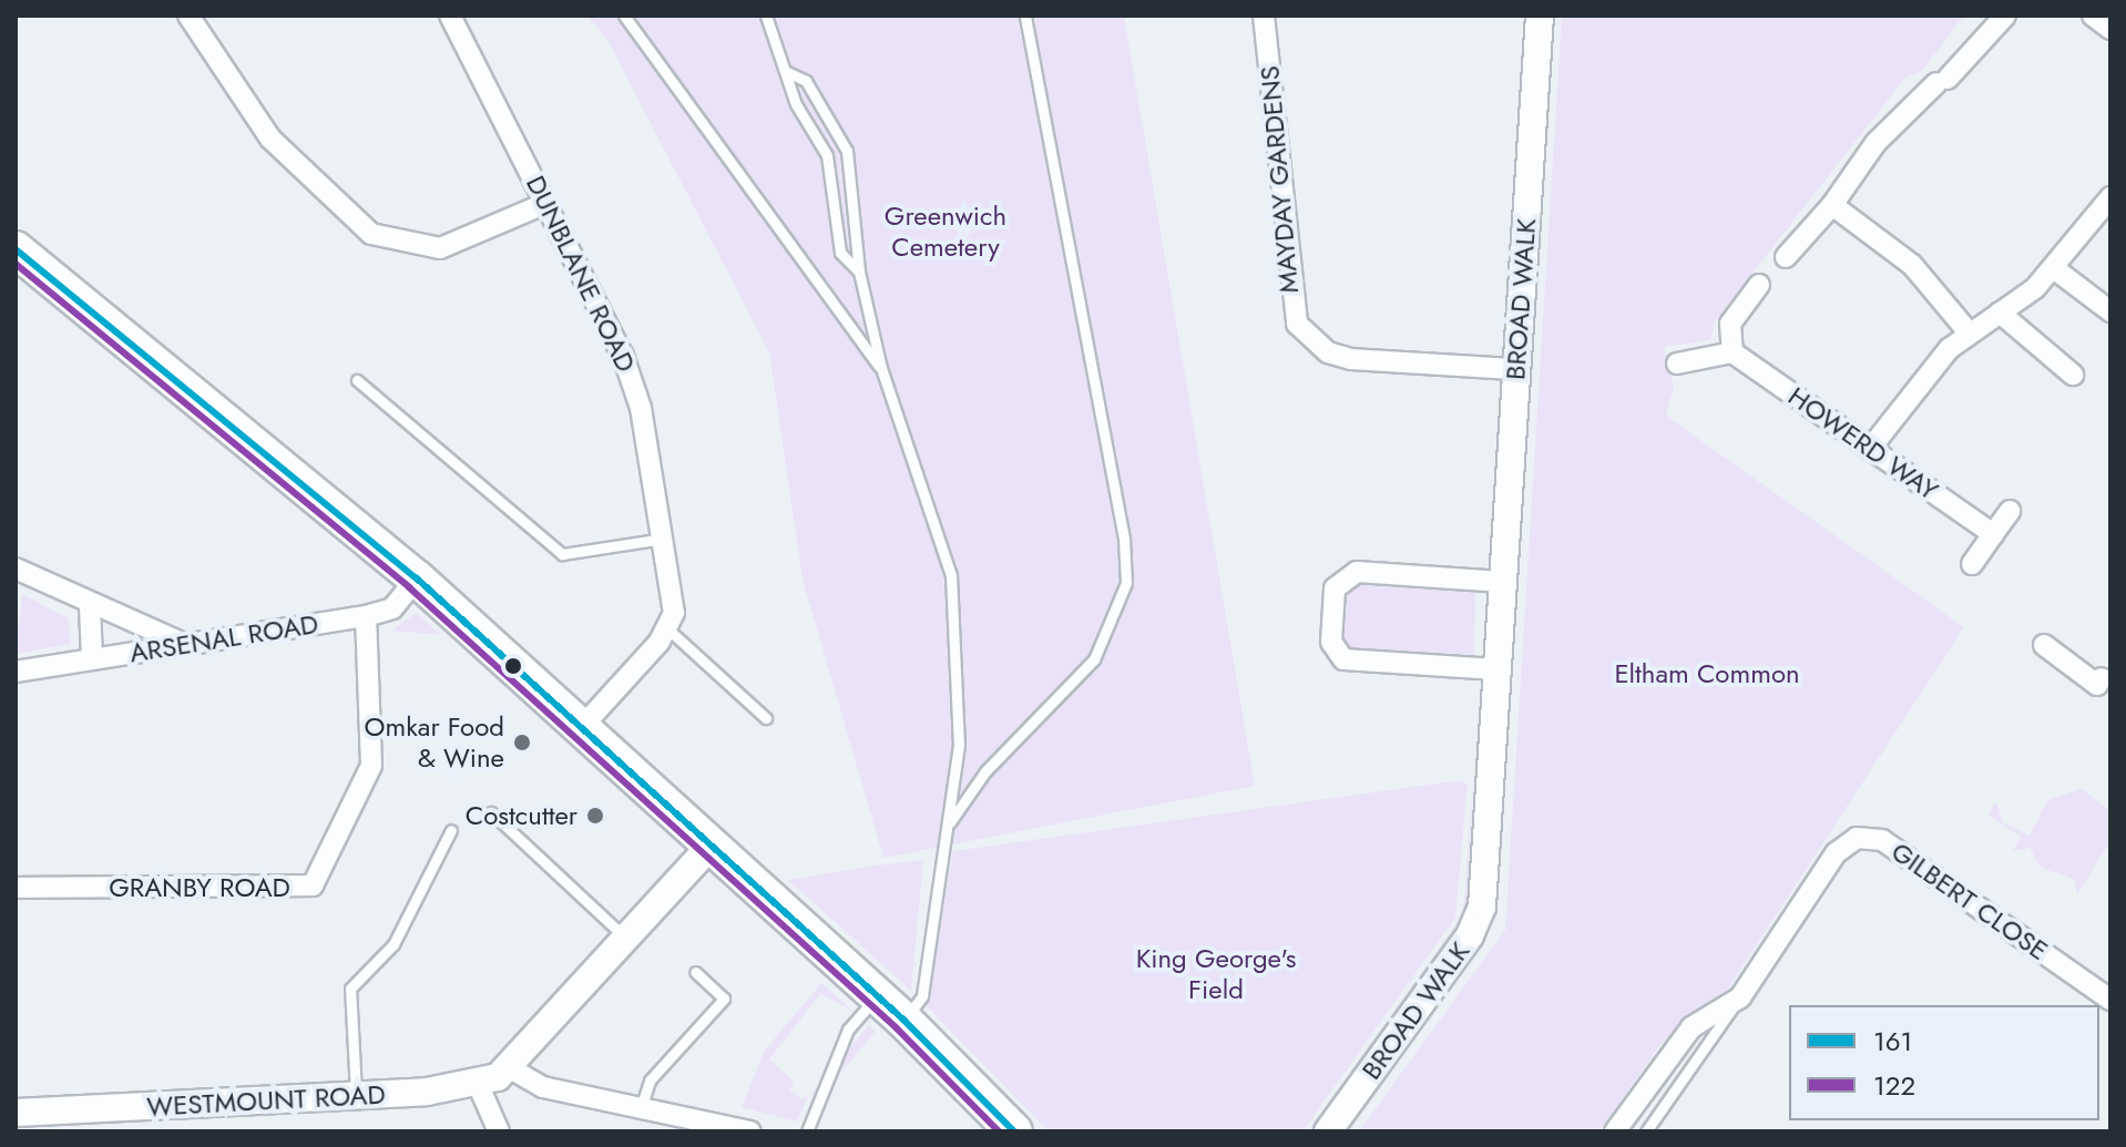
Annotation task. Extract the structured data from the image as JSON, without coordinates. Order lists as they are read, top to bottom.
{
  "streets": {
    "street": [
      "MAYDAY GARDENS",
      "DUNBLANE ROAD",
      "BROAD WALK",
      "HOWERD WAY",
      "ARSENAL ROAD",
      "GRANBY ROAD",
      "GILBERT CLOSE",
      "WESTMOUNT ROAD"
    ]
  },
  "crossings": [
    ["MAYDAY GARDENS", "BROAD WALK"],
    ["ARSENAL ROAD", "GRANBY ROAD"]
  ],
  "parks": ["Greenwich Cemetery", "Eltham Common", "King George's Field"],
  "places": ["Omkar Food & Wine", "Costcutter"],
  "lines": ["transit line 161", "transit line 122"],
  "legend": ["161", "122"]
}
